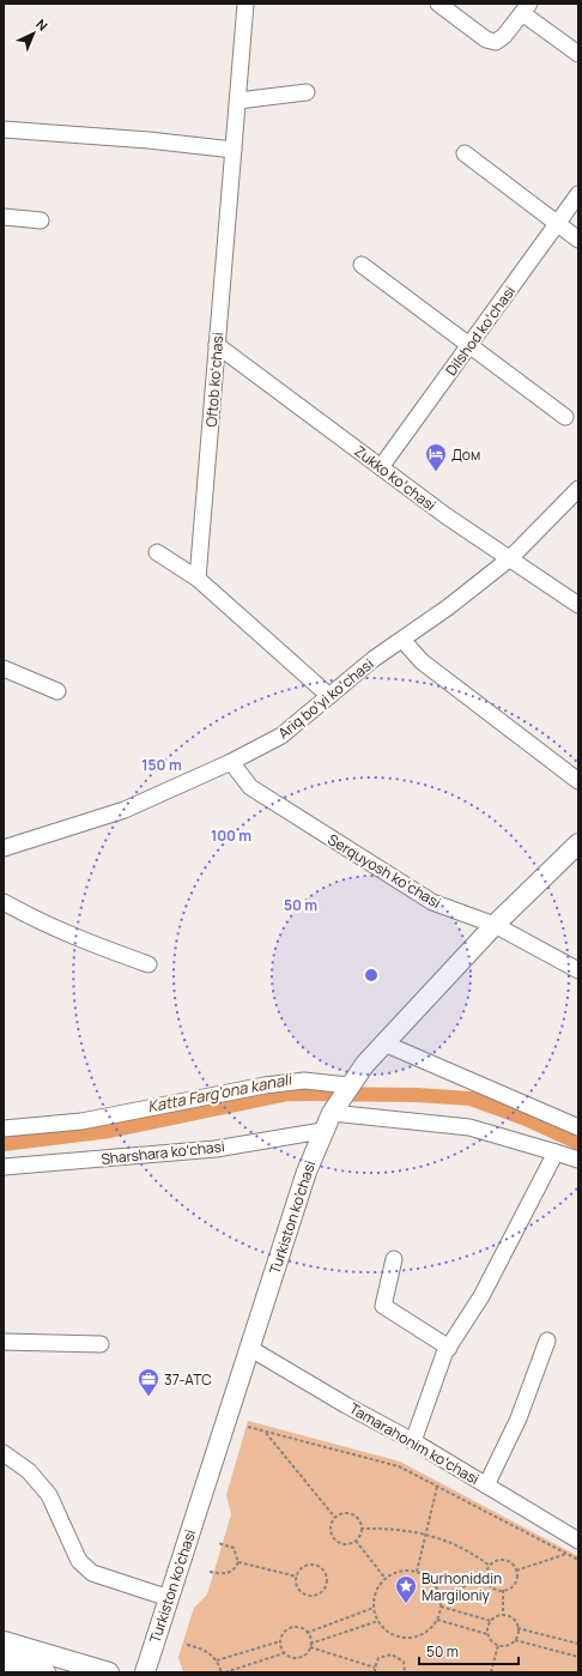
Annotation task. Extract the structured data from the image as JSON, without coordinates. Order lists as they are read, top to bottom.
{
  "streets": {
    "main road": ["Turkiston ko’chasi"],
    "street": [
      "Dilshod koʻchasi",
      "Oftob koʻchasi",
      "Zukko koʻchasi",
      "Ariq boʻyi koʻchasi",
      "Serquyosh koʻchasi",
      "Sharshara koʻchasi",
      "Tamarahonim koʻchasi"
    ]
  },
  "crossings": [
    ["Dilshod koʻchasi", "Zukko koʻchasi"],
    ["Oftob koʻchasi", "Zukko koʻchasi"],
    ["Zukko koʻchasi", "Ariq boʻyi koʻchasi"],
    ["Ariq boʻyi koʻchasi", "Serquyosh koʻchasi"],
    ["Serquyosh koʻchasi", "Turkiston ko’chasi"],
    ["Sharshara koʻchasi", "Turkiston ko’chasi"],
    ["Turkiston ko’chasi", "Tamarahonim koʻchasi"]
  ],
  "water": ["Katta Farg'ona kanali"],
  "places": {
    "hotel": ["Дом"],
    "office": ["37-АТС"],
    "place": ["Burhoniddin Margiloniy"]
  },
  "scale_bar": "50 m",
  "north": "top right",
  "rings": ["150 m", "100 m", "50 m"]
}
